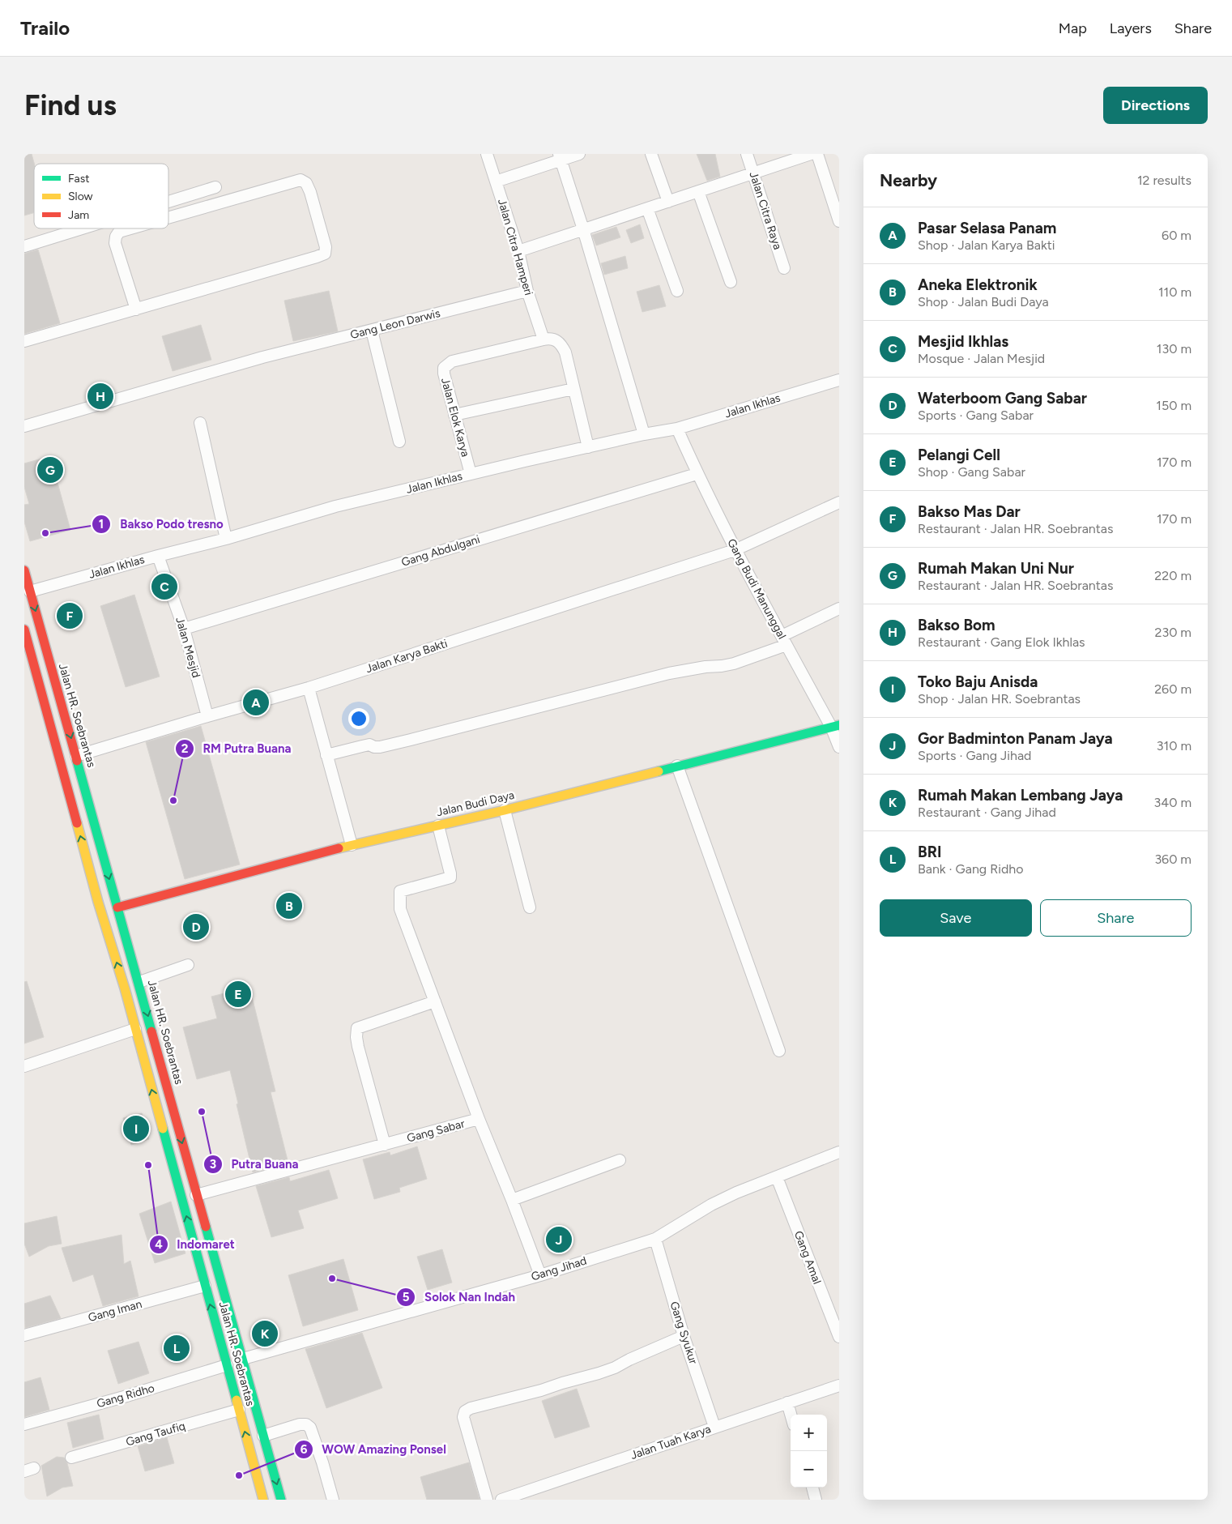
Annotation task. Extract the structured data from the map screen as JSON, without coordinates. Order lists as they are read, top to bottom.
{
  "streets": {
    "main road": ["Jalan HR. Soebrantas", "Jalan Budi Daya"],
    "street": [
      "Jalan Citra Raya",
      "Jalan Citra Hamperi",
      "Gang Leon Darwis",
      "Jalan Ikhlas",
      "Jalan Elok Karya",
      "Gang Abdulgani",
      "Gang Budi Manunggal",
      "Jalan Mesjid",
      "Jalan Karya Bakti",
      "Gang Sabar",
      "Gang Amal",
      "Gang Jihad",
      "Gang Iman",
      "Gang Syukur",
      "Gang Ridho",
      "Gang Taufiq",
      "Jalan Tuah Karya"
    ]
  },
  "crossings": [
    ["Jalan Citra Hamperi", "Gang Leon Darwis"],
    ["Jalan Citra Hamperi", "Jalan Elok Karya"],
    ["Jalan Ikhlas", "Jalan Elok Karya"],
    ["Jalan Ikhlas", "Gang Budi Manunggal"],
    ["Jalan Ikhlas", "Jalan Mesjid"],
    ["Jalan Ikhlas", "Jalan HR. Soebrantas"],
    ["Gang Abdulgani", "Gang Budi Manunggal"],
    ["Gang Abdulgani", "Jalan Mesjid"],
    ["Gang Budi Manunggal", "Jalan Karya Bakti"],
    ["Gang Budi Manunggal", "Jalan Budi Daya"],
    ["Jalan Mesjid", "Jalan Karya Bakti"],
    ["Jalan Karya Bakti", "Jalan HR. Soebrantas"],
    ["Jalan HR. Soebrantas", "Jalan Budi Daya"],
    ["Jalan HR. Soebrantas", "Gang Sabar"],
    ["Jalan HR. Soebrantas", "Gang Jihad"],
    ["Jalan HR. Soebrantas", "Gang Iman"],
    ["Jalan HR. Soebrantas", "Gang Ridho"],
    ["Jalan HR. Soebrantas", "Gang Taufiq"],
    ["Gang Sabar", "Gang Jihad"],
    ["Gang Amal", "Gang Jihad"],
    ["Gang Jihad", "Gang Syukur"],
    ["Gang Syukur", "Jalan Tuah Karya"]
  ],
  "places": [
    "Bakso Podo tresno",
    "RM Putra Buana",
    "Putra Buana",
    "Indomaret",
    "Solok Nan Indah",
    "WOW Amazing Ponsel"
  ],
  "legend": ["Fast", "Slow", "Jam"],
  "page": {
    "header": "Trailo",
    "nav": ["Map", "Layers", "Share"],
    "buttons": [
      "Directions",
      ["Save", "Share"]
    ],
    "title": "Find us",
    "heading": ["Nearby", "12 results"],
    "list": [
      {
        "mark": "A",
        "name": "Pasar Selasa Panam",
        "note": "Shop · Jalan Karya Bakti",
        "value": "60 m"
      },
      {
        "mark": "B",
        "name": "Aneka Elektronik",
        "note": "Shop · Jalan Budi Daya",
        "value": "110 m"
      },
      {
        "mark": "C",
        "name": "Mesjid Ikhlas",
        "note": "Mosque · Jalan Mesjid",
        "value": "130 m"
      },
      {
        "mark": "D",
        "name": "Waterboom Gang Sabar",
        "note": "Sports · Gang Sabar",
        "value": "150 m"
      },
      {
        "mark": "E",
        "name": "Pelangi Cell",
        "note": "Shop · Gang Sabar",
        "value": "170 m"
      },
      {
        "mark": "F",
        "name": "Bakso Mas Dar",
        "note": "Restaurant · Jalan HR. Soebrantas",
        "value": "170 m"
      },
      {
        "mark": "G",
        "name": "Rumah Makan Uni Nur",
        "note": "Restaurant · Jalan HR. Soebrantas",
        "value": "220 m"
      },
      {
        "mark": "H",
        "name": "Bakso Bom",
        "note": "Restaurant · Gang Elok Ikhlas",
        "value": "230 m"
      },
      {
        "mark": "I",
        "name": "Toko Baju Anisda",
        "note": "Shop · Jalan HR. Soebrantas",
        "value": "260 m"
      },
      {
        "mark": "J",
        "name": "Gor Badminton Panam Jaya",
        "note": "Sports · Gang Jihad",
        "value": "310 m"
      },
      {
        "mark": "K",
        "name": "Rumah Makan Lembang Jaya",
        "note": "Restaurant · Gang Jihad",
        "value": "340 m"
      },
      {
        "mark": "L",
        "name": "BRI",
        "note": "Bank · Gang Ridho",
        "value": "360 m"
      }
    ],
    "pins": [
      "H",
      "G",
      "C",
      "F",
      "A",
      "B",
      "D",
      "E",
      "I",
      "J",
      "K",
      "L"
    ],
    "map_buttons": ["+", "−"]
  }
}
